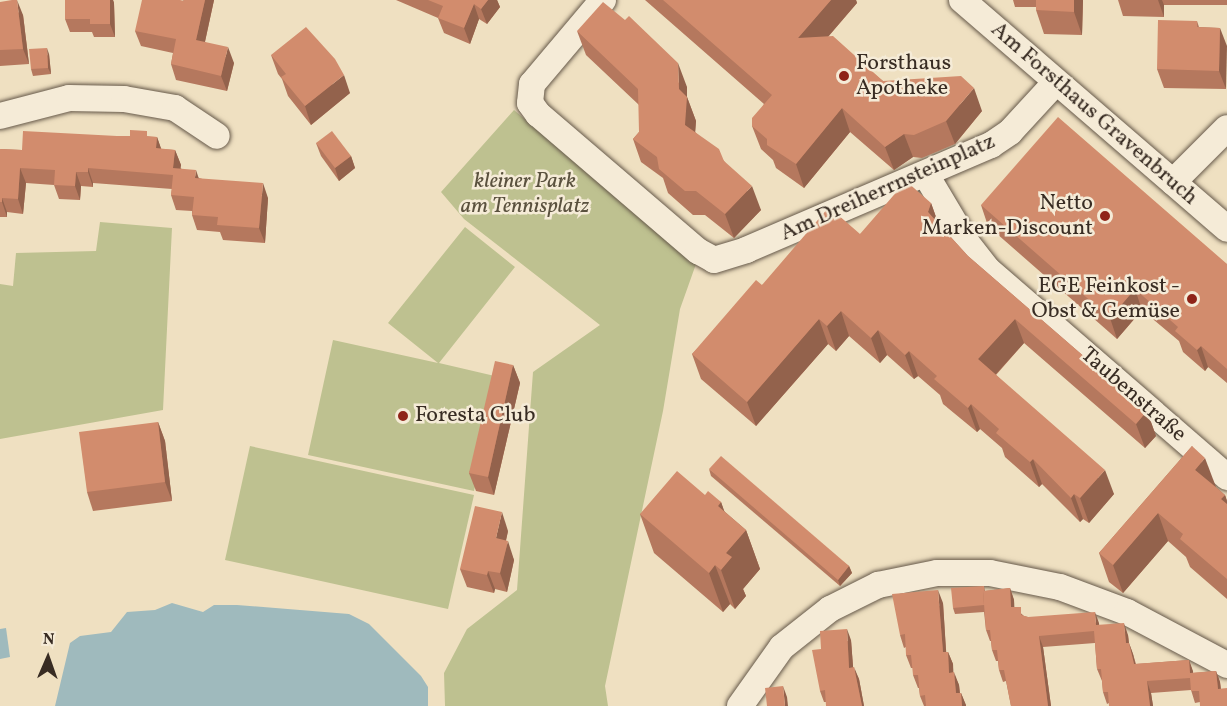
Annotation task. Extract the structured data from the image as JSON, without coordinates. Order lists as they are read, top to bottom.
{
  "streets": {
    "street": ["Am Forsthaus Gravenbruch", "Am Dreiherrnsteinplatz", "Taubenstraße"]
  },
  "crossings": [
    ["Am Forsthaus Gravenbruch", "Am Dreiherrnsteinplatz"],
    ["Am Dreiherrnsteinplatz", "Taubenstraße"]
  ],
  "parks": ["kleiner Park am Tennisplatz"],
  "places": [
    "Forsthaus Apotheke",
    "Netto Marken-Discount",
    "EGE Feinkost - Obst & Gemüse",
    "Foresta Club"
  ],
  "north": "top"
}
